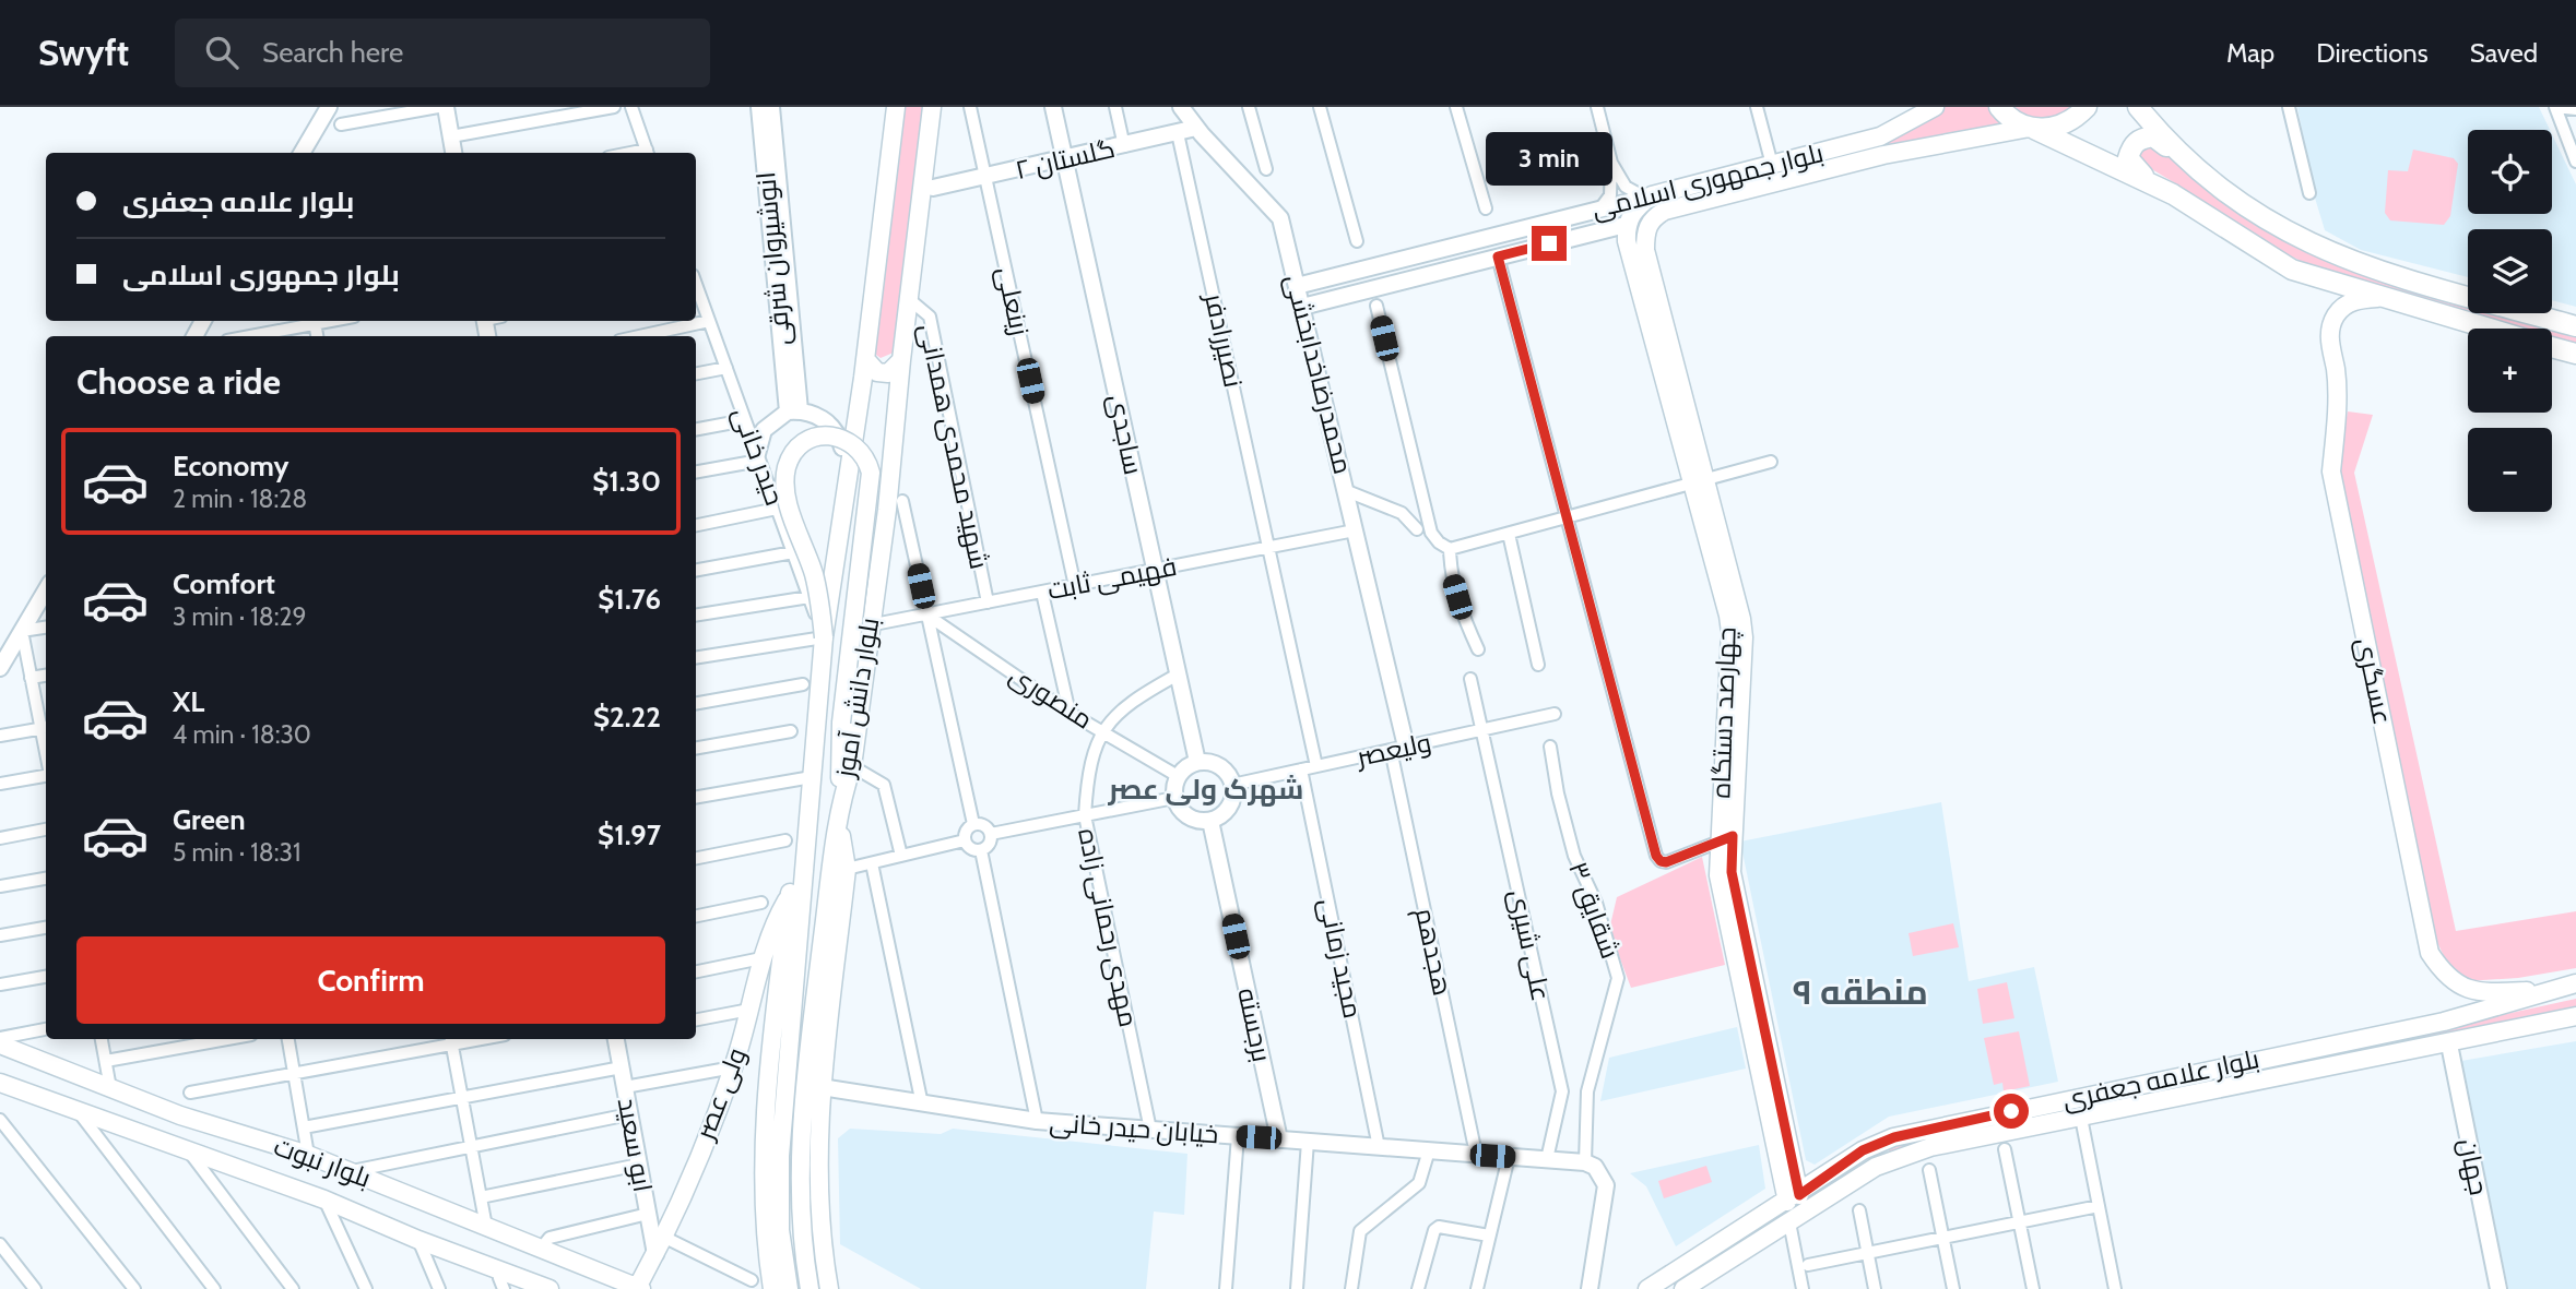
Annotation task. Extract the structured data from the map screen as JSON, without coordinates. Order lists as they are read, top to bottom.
{
  "streets": {
    "main road": [
      "بلوار جمهوری اسلامی",
      "عسگری",
      "بلوار دانش آموز",
      "چهارصد دستگاه",
      "بلوار علامه جعفری",
      "ولی عصر",
      "بلوار نبوت"
    ],
    "street": [
      "گلستان ۲",
      "انوشیروان شرقی",
      "زینعلی",
      "نصیررادفر",
      "محمدرضاخدابخشی",
      "ساجدی",
      "شهید محمدی همدانی",
      "حیدر خانی",
      "فهیمی ثابت",
      "منصوری",
      "ولیعصر",
      "شقایق ۳",
      "مهدی رحمانی زاده",
      "علی شیری",
      "هجدهم",
      "مجید زمانی",
      "برجسته",
      "خیابان حیدر خانی",
      "ابو سعید",
      "جهان"
    ]
  },
  "crossings": [
    ["گلستان ۲", "زینعلی"],
    ["گلستان ۲", "نصیررادفر"],
    ["گلستان ۲", "محمدرضاخدابخشی"],
    ["گلستان ۲", "ساجدی"],
    ["بلوار جمهوری اسلامی", "محمدرضاخدابخشی"],
    ["بلوار جمهوری اسلامی", "چهارصد دستگاه"],
    ["زینعلی", "فهیمی ثابت"],
    ["نصیررادفر", "فهیمی ثابت"],
    ["نصیررادفر", "ولیعصر"],
    ["محمدرضاخدابخشی", "فهیمی ثابت"],
    ["محمدرضاخدابخشی", "ولیعصر"],
    ["محمدرضاخدابخشی", "هجدهم"],
    ["ساجدی", "فهیمی ثابت"],
    ["ساجدی", "منصوری"],
    ["ساجدی", "ولیعصر"],
    ["ساجدی", "مهدی رحمانی زاده"],
    ["ساجدی", "برجسته"],
    ["شهید محمدی همدانی", "فهیمی ثابت"],
    ["شهید محمدی همدانی", "بلوار دانش آموز"],
    ["حیدر خانی", "بلوار دانش آموز"],
    ["فهیمی ثابت", "بلوار دانش آموز"],
    ["فهیمی ثابت", "منصوری"],
    ["عسگری", "بلوار علامه جعفری"],
    ["منصوری", "ولیعصر"],
    ["منصوری", "مهدی رحمانی زاده"],
    ["منصوری", "برجسته"],
    ["چهارصد دستگاه", "بلوار علامه جعفری"],
    ["ولیعصر", "علی شیری"],
    ["ولیعصر", "هجدهم"],
    ["ولیعصر", "مجید زمانی"],
    ["ولیعصر", "برجسته"],
    ["شقایق ۳", "خیابان حیدر خانی"],
    ["مهدی رحمانی زاده", "خیابان حیدر خانی"],
    ["علی شیری", "خیابان حیدر خانی"],
    ["هجدهم", "خیابان حیدر خانی"],
    ["مجید زمانی", "خیابان حیدر خانی"],
    ["برجسته", "خیابان حیدر خانی"],
    ["بلوار علامه جعفری", "جهان"],
    ["ولی عصر", "ابو سعید"],
    ["ولی عصر", "بلوار نبوت"]
  ],
  "districts": ["شهرک ولی عصر", "منطقه ۹"],
  "page": {
    "header": "Swyft",
    "search": "Search here",
    "nav": ["Map", "Directions", "Saved"],
    "map_buttons": ["+", "−"],
    "bubble": "3 min",
    "banner": ["بلوار علامه جعفری", "بلوار جمهوری اسلامی"],
    "heading": "Choose a ride",
    "list": [
      {
        "name": "Economy",
        "note": "2 min · 18:28",
        "value": "$1.30"
      },
      {
        "name": "Comfort",
        "note": "3 min · 18:29",
        "value": "$1.76"
      },
      {
        "name": "XL",
        "note": "4 min · 18:30",
        "value": "$2.22"
      },
      {
        "name": "Green",
        "note": "5 min · 18:31",
        "value": "$1.97"
      }
    ],
    "buttons": "Confirm"
  }
}
